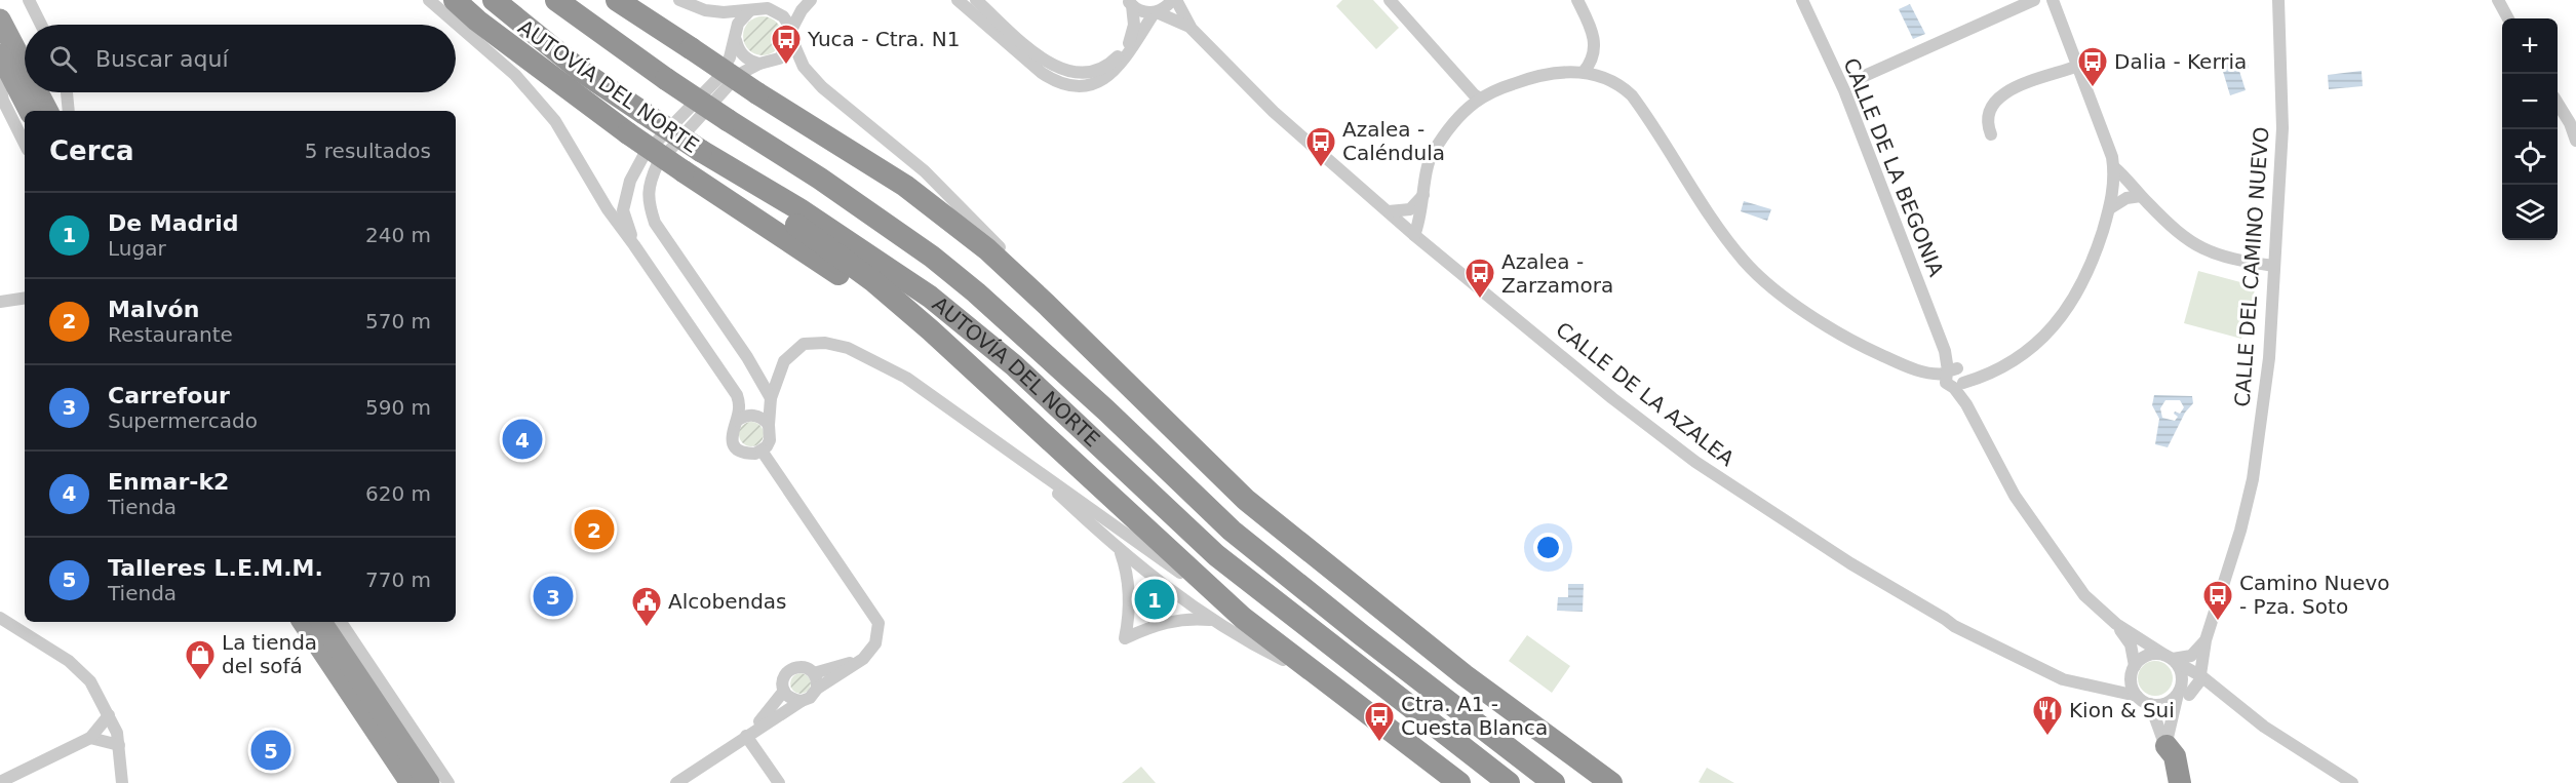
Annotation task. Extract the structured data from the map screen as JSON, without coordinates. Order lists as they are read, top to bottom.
{
  "streets": {
    "highway": ["AUTOVÍA DEL NORTE"],
    "street": ["CALLE DE LA BEGONIA", "CALLE DEL CAMINO NUEVO", "CALLE DE LA AZALEA"]
  },
  "places": {
    "bus stop": [
      "Yuca - Ctra. N1",
      "Dalia - Kerria",
      "Azalea - Caléndula",
      "Azalea - Zarzamora",
      "Camino Nuevo - Pza. Soto",
      "Ctra. A1 - Cuesta Blanca"
    ],
    "public building": ["Alcobendas"],
    "shop": ["La tienda del sofá"],
    "restaurant": ["Kion & Sui"]
  },
  "page": {
    "map_buttons": ["+", "−"],
    "search": "Buscar aquí",
    "heading": ["Cerca", "5 resultados"],
    "list": [
      {
        "mark": "1",
        "name": "De Madrid",
        "note": "Lugar",
        "value": "240 m"
      },
      {
        "mark": "2",
        "name": "Malvón",
        "note": "Restaurante",
        "value": "570 m"
      },
      {
        "mark": "3",
        "name": "Carrefour",
        "note": "Supermercado",
        "value": "590 m"
      },
      {
        "mark": "4",
        "name": "Enmar-k2",
        "note": "Tienda",
        "value": "620 m"
      },
      {
        "mark": "5",
        "name": "Talleres L.E.M.M.",
        "note": "Tienda",
        "value": "770 m"
      }
    ],
    "pins": [
      "4",
      "2",
      "3",
      "1",
      "5"
    ]
  }
}
